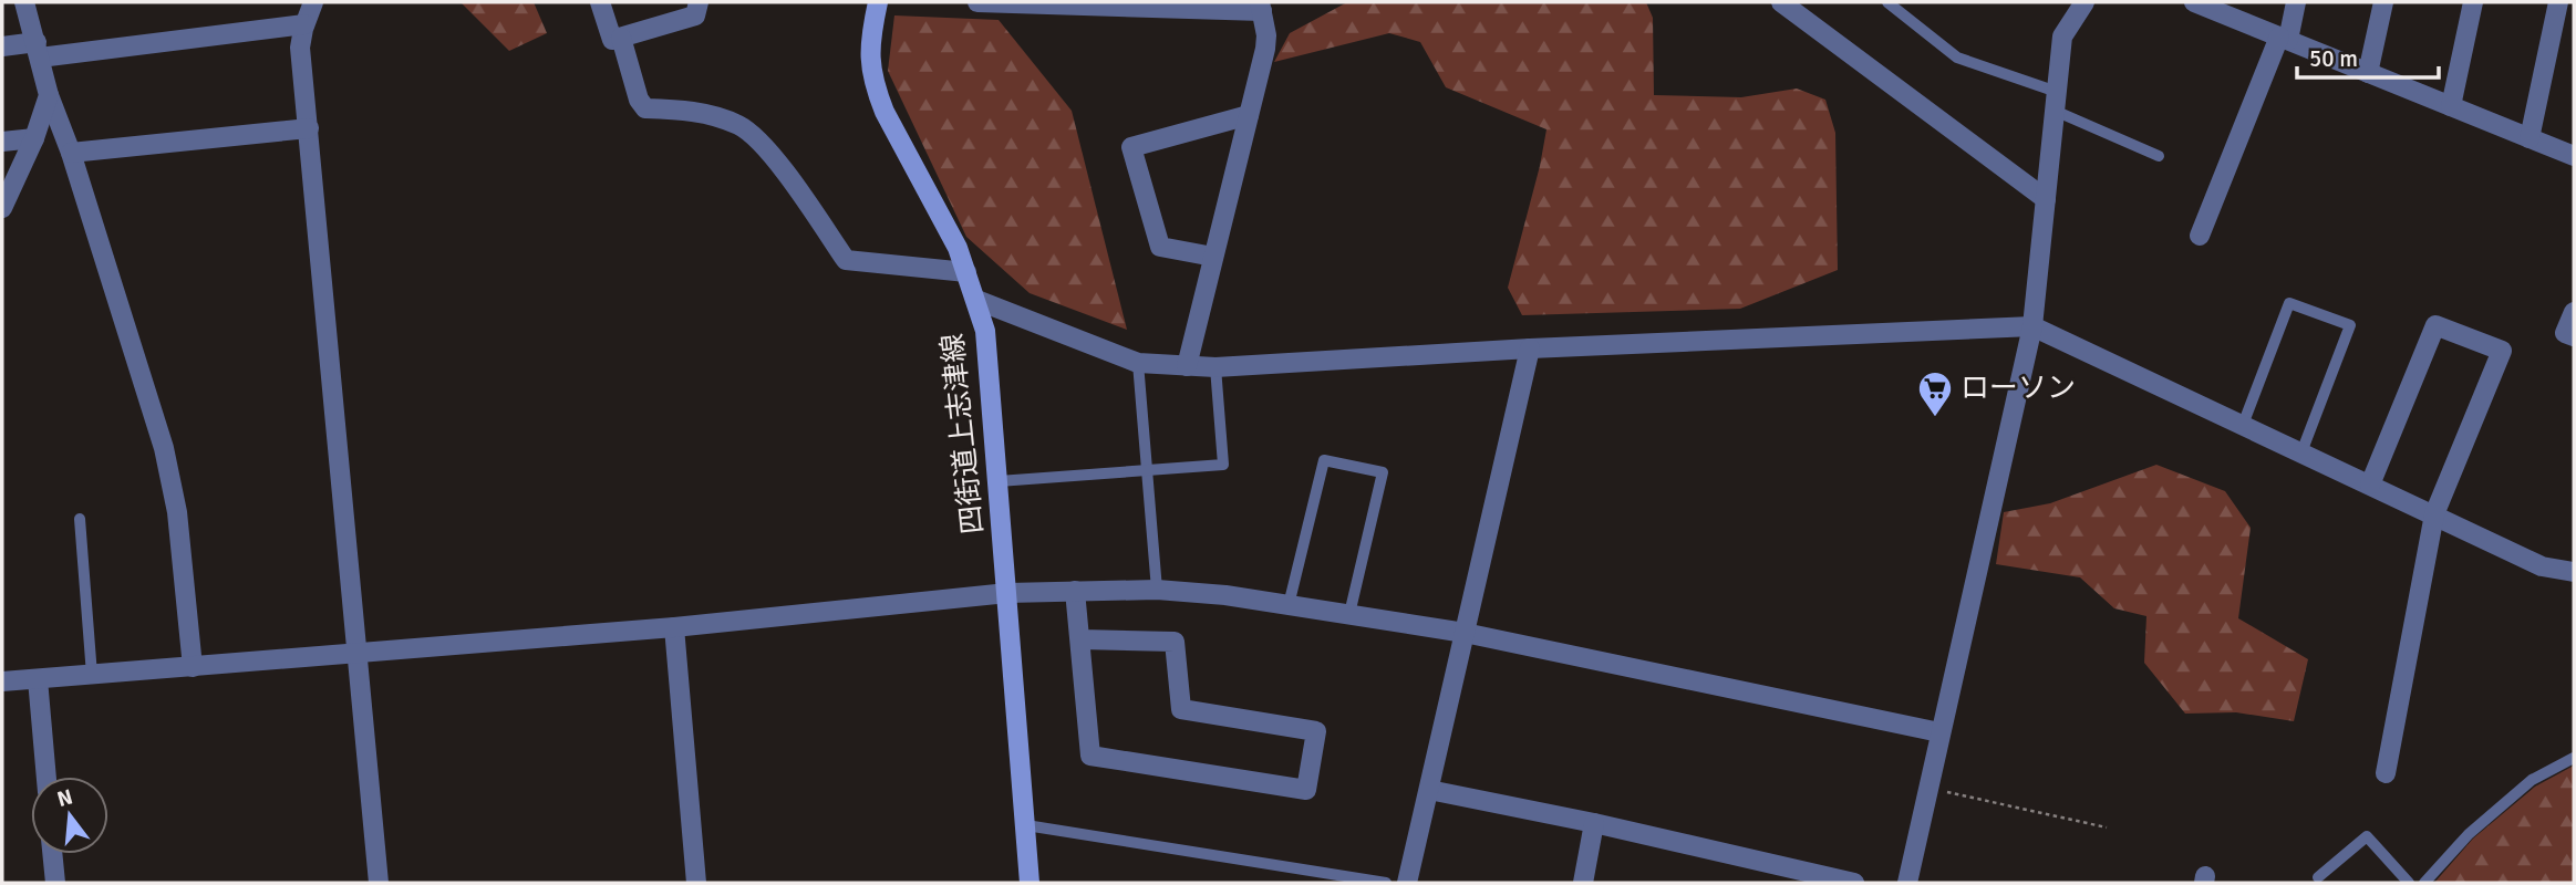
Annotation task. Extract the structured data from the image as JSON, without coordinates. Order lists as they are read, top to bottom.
{
  "streets": {
    "main road": ["四街道上志津線"]
  },
  "places": {
    "supermarket": ["ローソン"]
  },
  "scale_bar": "50 m",
  "north": "top"
}
